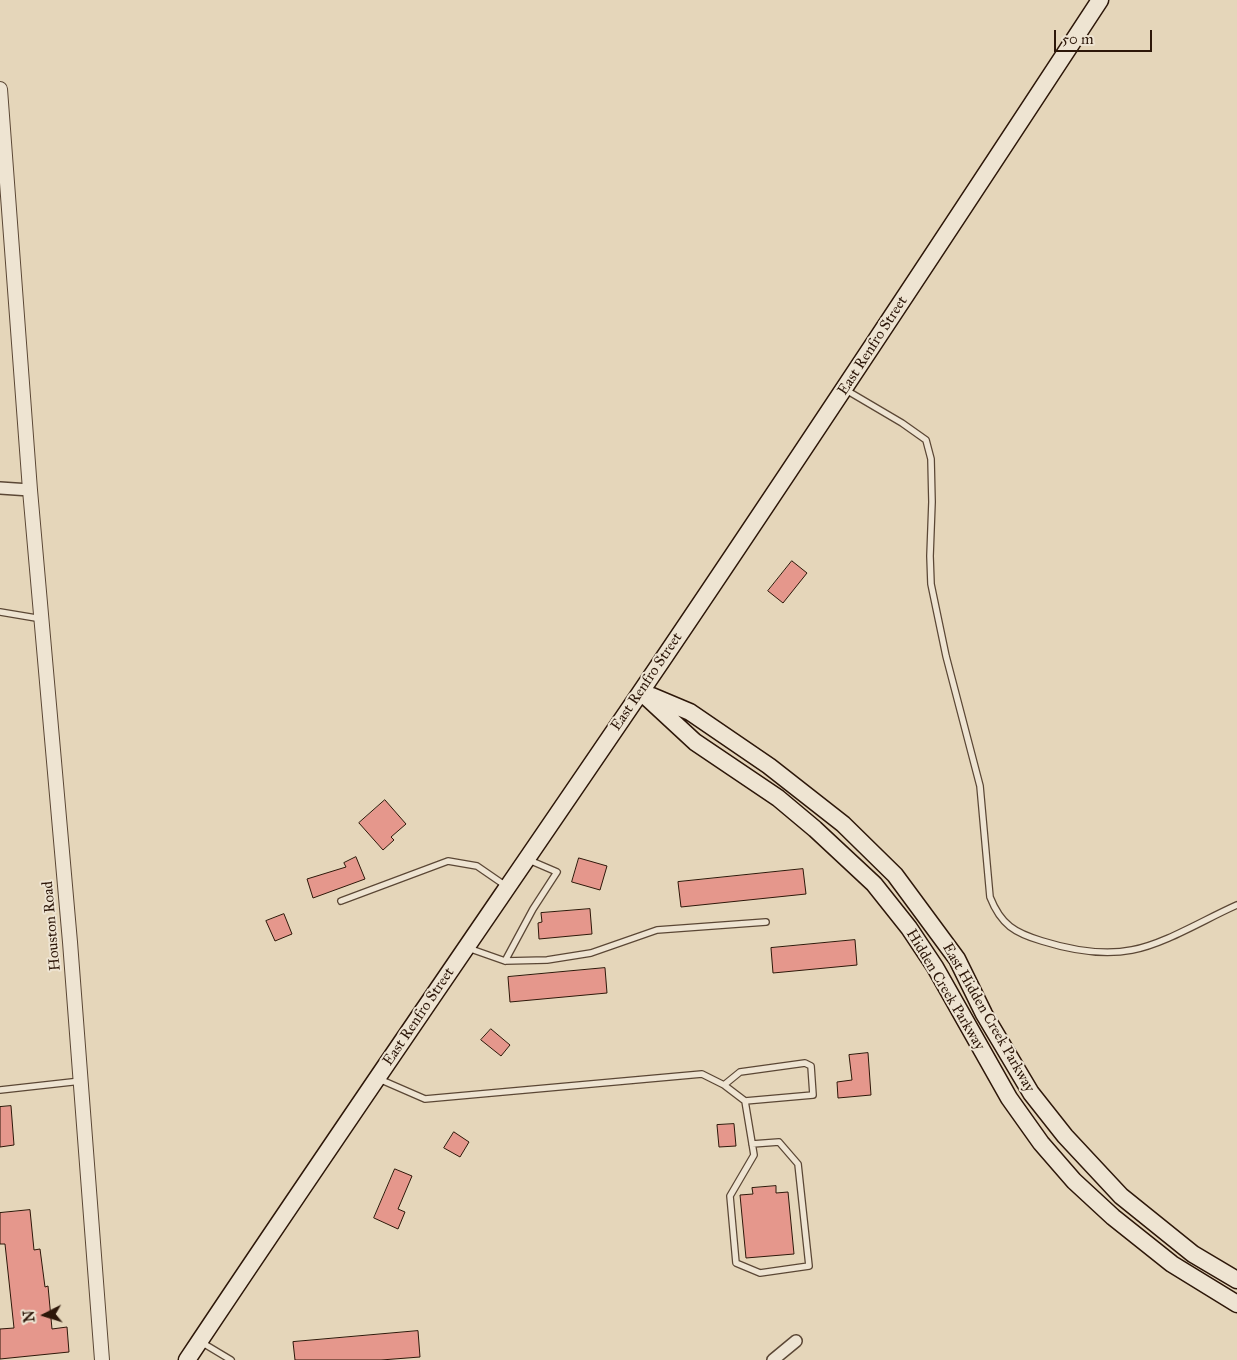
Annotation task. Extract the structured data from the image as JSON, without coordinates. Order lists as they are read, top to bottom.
{
  "streets": {
    "main road": ["East Renfro Street", "Hidden Creek Parkway", "East Hidden Creek Parkway"],
    "street": ["Houston Road"]
  },
  "crossings": [
    ["East Renfro Street", "Hidden Creek Parkway"],
    ["East Renfro Street", "East Hidden Creek Parkway"],
    ["Hidden Creek Parkway", "East Hidden Creek Parkway"]
  ],
  "scale_bar": "50 m",
  "north": "left"
}
